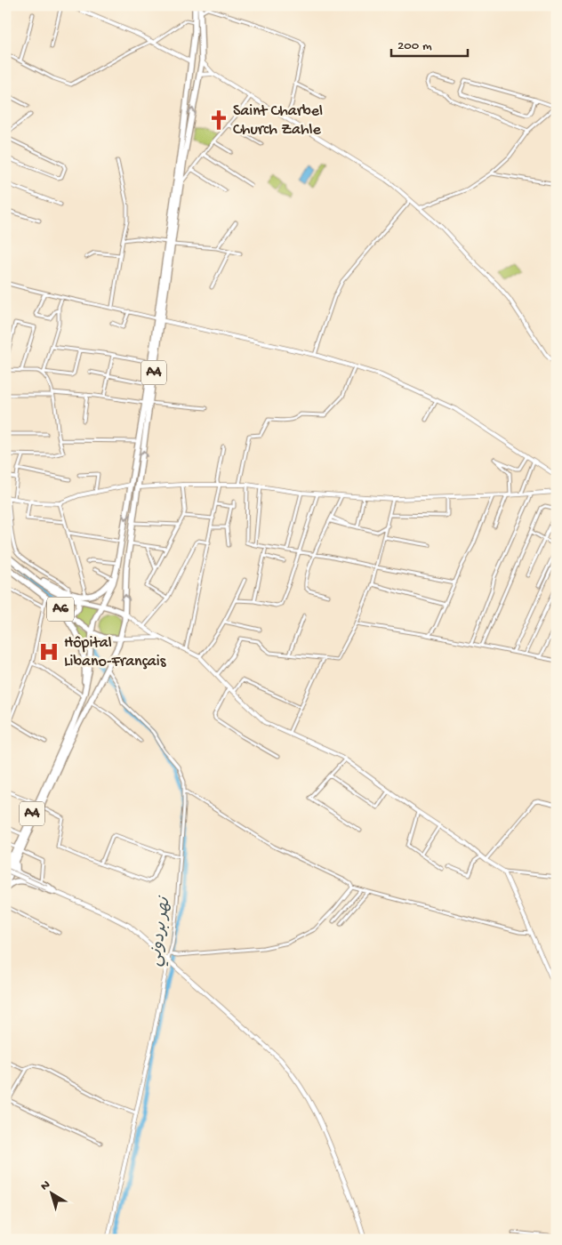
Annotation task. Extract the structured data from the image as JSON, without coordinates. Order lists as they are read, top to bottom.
{
  "streets": {
    "highway": ["A4", "A6"]
  },
  "crossings": [
    ["A4", "A6"]
  ],
  "water": ["نهر بردوني"],
  "places": {
    "church": ["Saint Charbel Church Zahle"],
    "hospital": ["Hôpital Libano-Français"]
  },
  "scale_bar": "200 m",
  "north": "top left"
}
